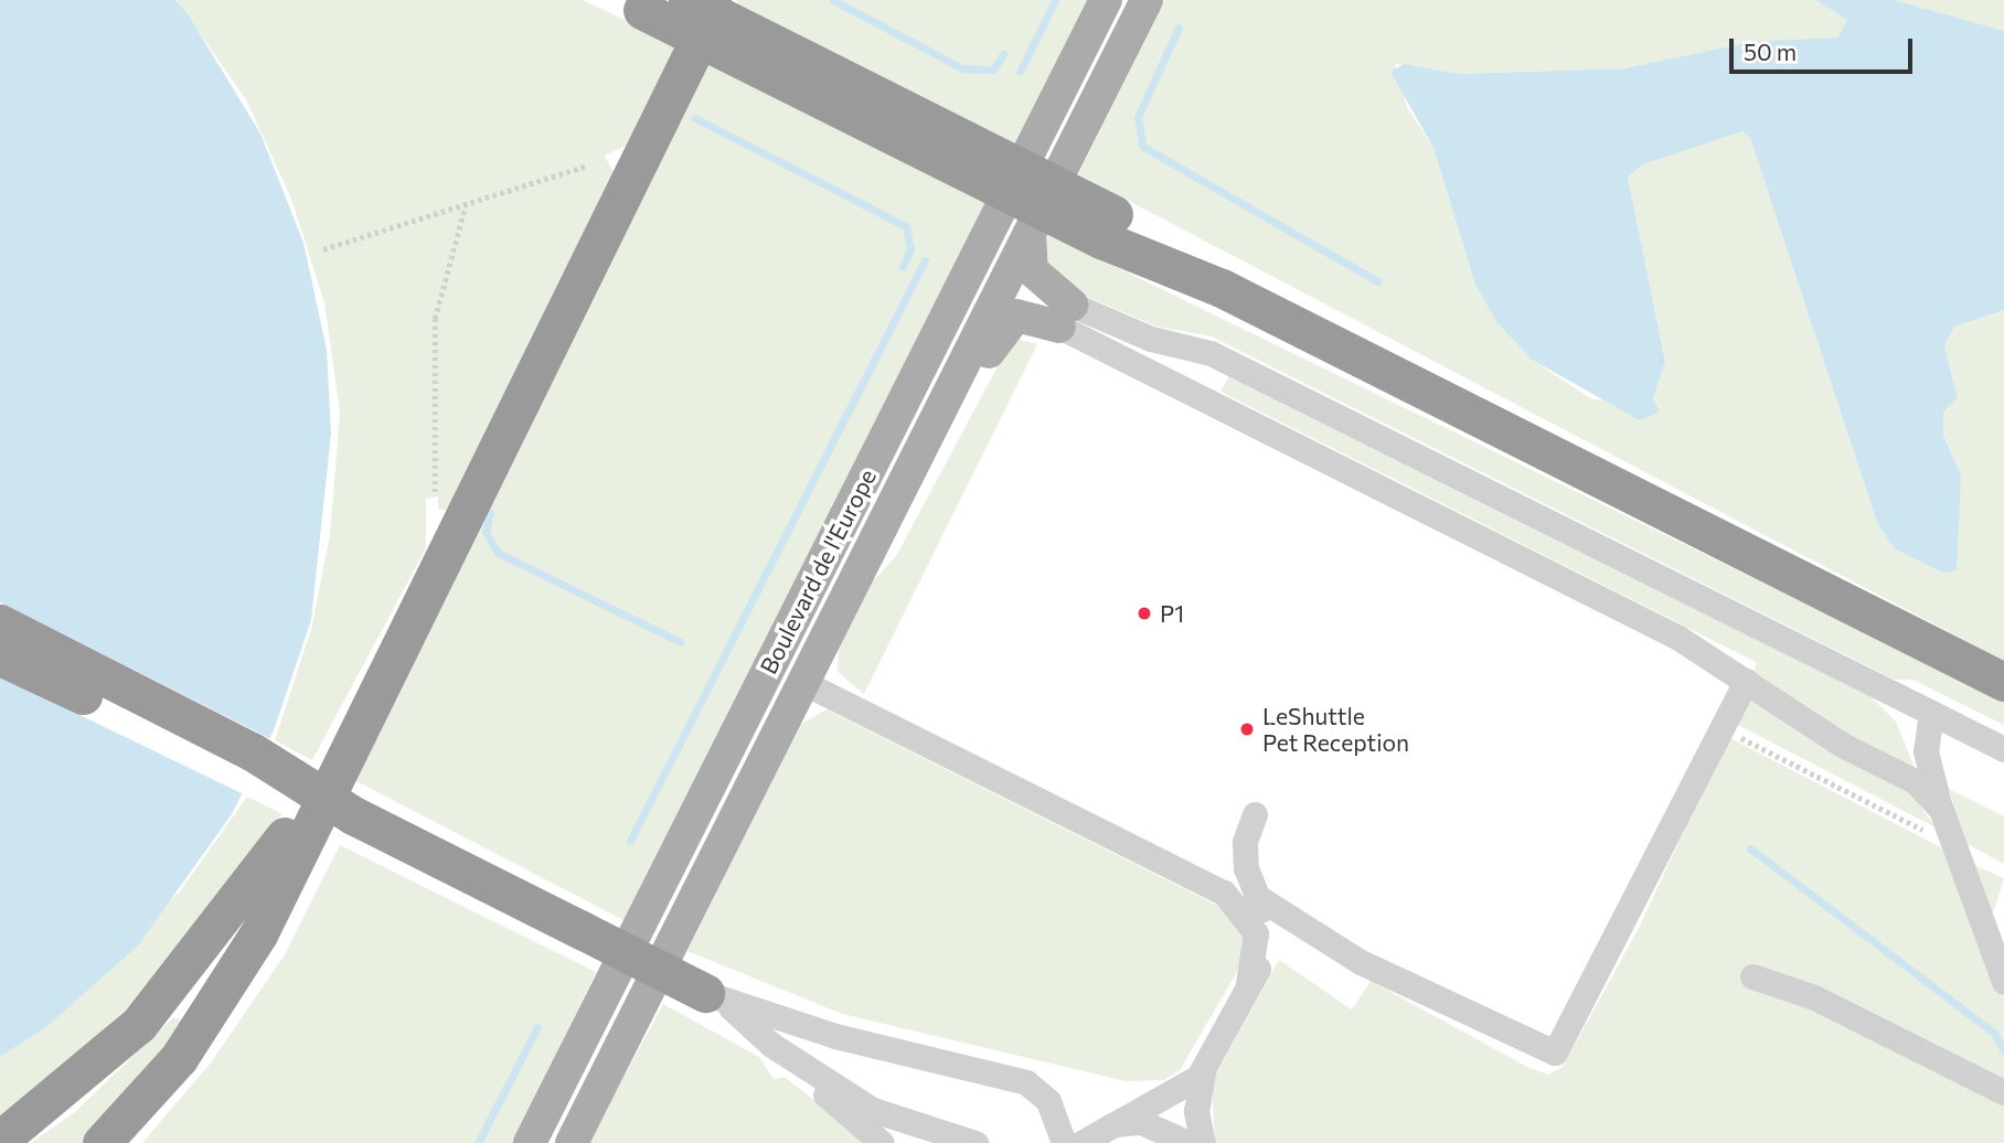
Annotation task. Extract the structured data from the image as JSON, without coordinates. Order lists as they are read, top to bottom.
{
  "streets": {
    "main road": ["Boulevard de l'Europe"]
  },
  "places": ["P1", "LeShuttle Pet Reception"],
  "scale_bar": "50 m"
}
